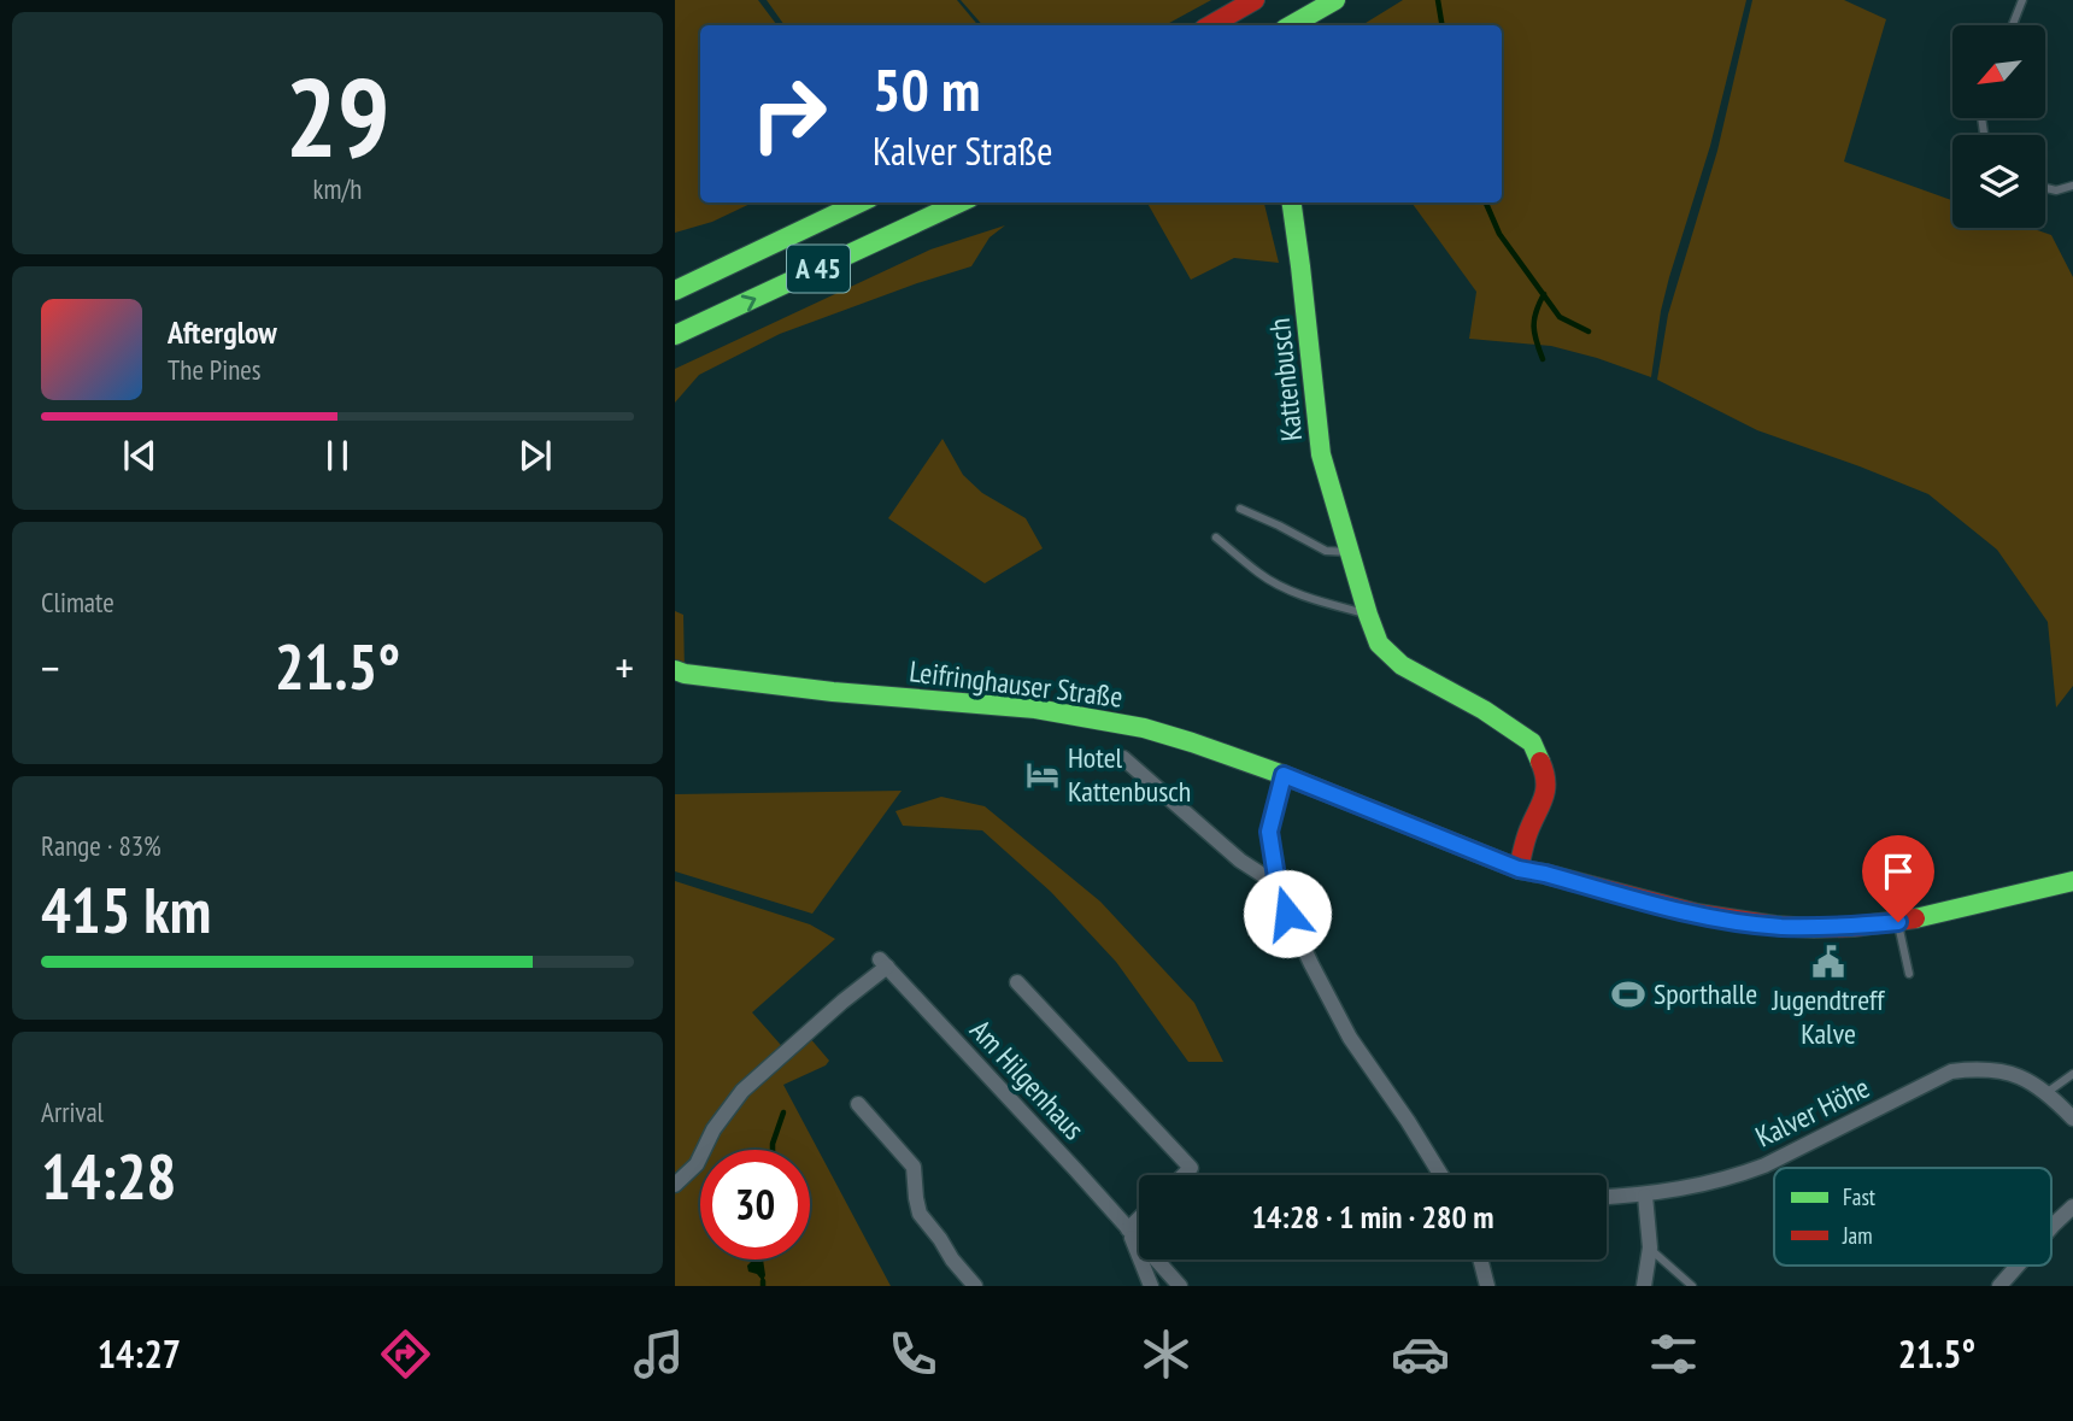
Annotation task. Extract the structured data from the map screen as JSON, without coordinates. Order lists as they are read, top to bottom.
{
  "streets": {
    "main road": ["A 45", "Kattenbusch", "Leifringhauser Straße"],
    "street": ["Am Hilgenhaus", "Kalver Höhe"]
  },
  "crossings": [
    ["Kattenbusch", "Leifringhauser Straße"]
  ],
  "places": {
    "hotel": ["Hotel Kattenbusch"],
    "public building": ["Jugendtreff Kalve"],
    "sports": ["Sporthalle"]
  },
  "legend": ["Fast", "Jam"],
  "north": "bottom left",
  "page": {
    "tile": [
      ["29", "km/h"],
      "Climate",
      ["Range · 83%", "415 km"],
      ["Arrival", "14:28"]
    ],
    "turn": ["50 m", "Kalver Straße"],
    "song": ["Afterglow", "The Pines"],
    "heat": ["−", "21.5°", "+"],
    "limit": "30",
    "trip": "14:28 · 1 min · 280 m",
    "tabs": ["14:27", "21.5°"]
  }
}
